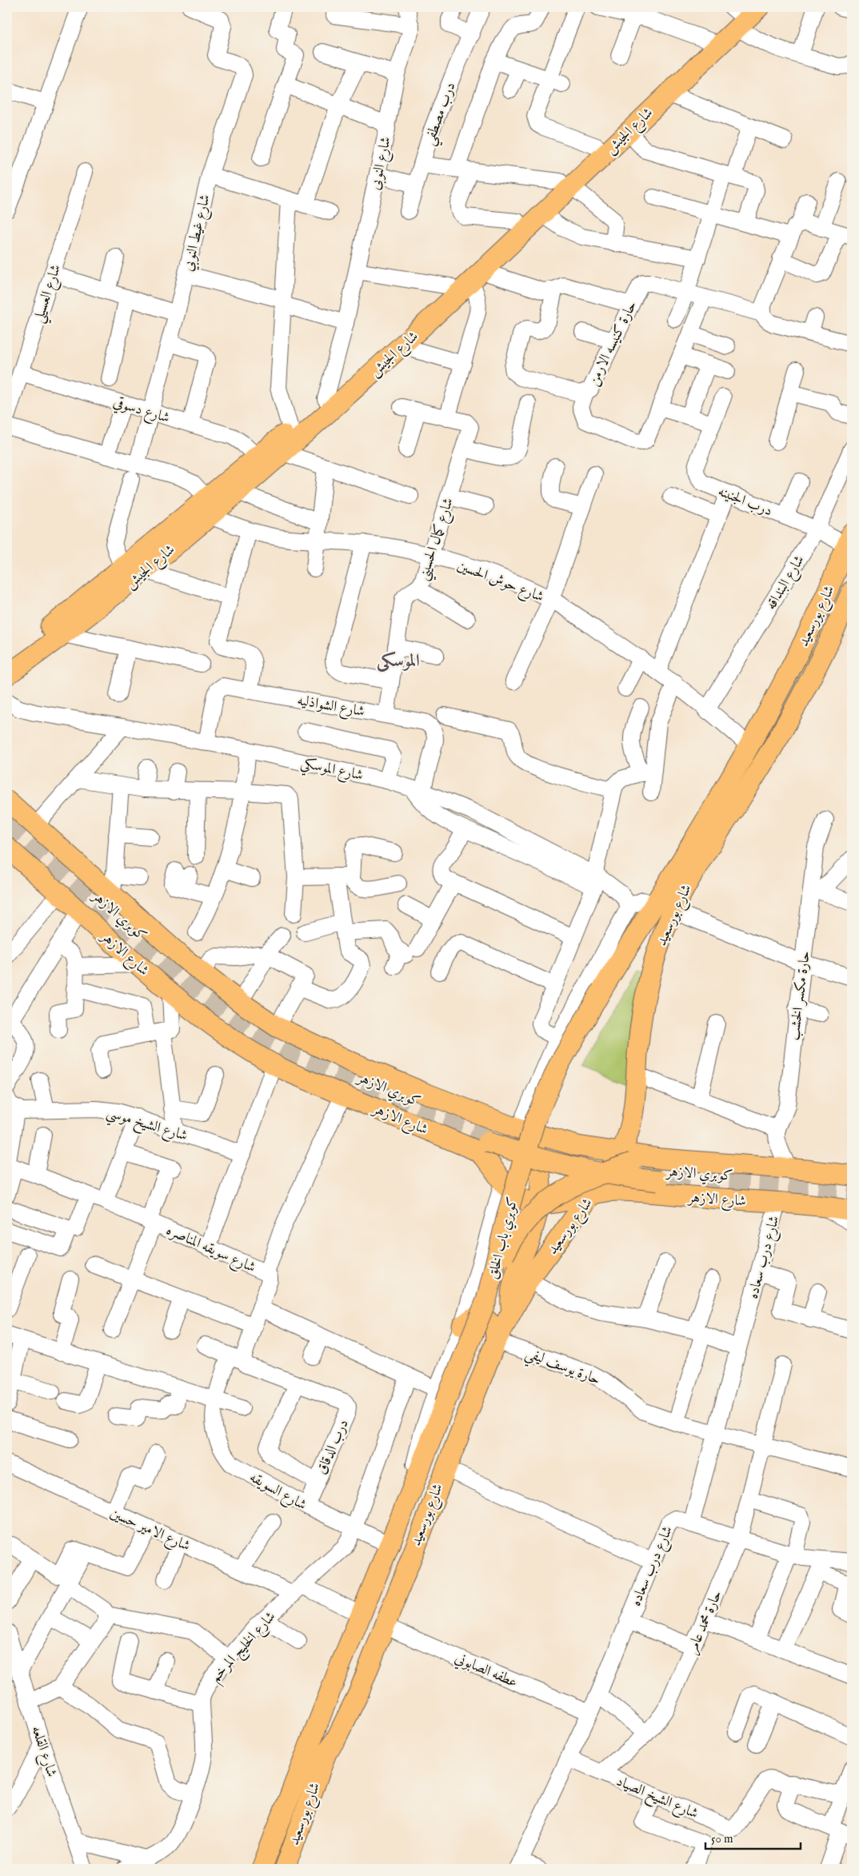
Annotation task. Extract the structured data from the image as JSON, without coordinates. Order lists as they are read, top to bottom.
{
  "streets": {
    "main road": [
      "شارع الجيش",
      "شارع بورسعيد",
      "كوبري الازهر",
      "شارع الازهر",
      "كوبري باب الخلق"
    ],
    "street": [
      "درب مصطفي",
      "شارع النوبى",
      "شارع غيط النوبي",
      "شارع العسيلي",
      "حارة كنيسه الارمن",
      "شارع دسوقي",
      "درب الجنينه",
      "شارع كمال الحسيني",
      "شارع حوش الحسين",
      "شارع البنداقه",
      "شارع الشواذليه",
      "شارع الموسكي",
      "حارة مكسر الخشب",
      "شارع الشيخ موسي",
      "شارع سويقه المناصره",
      "شارع درب سعاده",
      "حارة يوسف ليفي",
      "درب الدقاق",
      "شارع السويقه",
      "شارع الامير حسين",
      "حارة محمد عامر",
      "شارع الخليج المرخم",
      "عطفه الصابوني",
      "شارع القلعه",
      "شارع الشيخ الصياد"
    ]
  },
  "crossings": [
    ["شارع الجيش", "شارع النوبى"],
    ["شارع الجيش", "شارع دسوقي"],
    ["شارع الجيش", "شارع حوش الحسين"],
    ["شارع غيط النوبي", "شارع دسوقي"],
    ["شارع العسيلي", "شارع دسوقي"],
    ["درب الجنينه", "شارع البنداقه"],
    ["درب الجنينه", "شارع بورسعيد"],
    ["شارع كمال الحسيني", "شارع حوش الحسين"],
    ["شارع كمال الحسيني", "شارع الشواذليه"],
    ["شارع حوش الحسين", "شارع البنداقه"],
    ["شارع حوش الحسين", "شارع بورسعيد"],
    ["شارع بورسعيد", "شارع الموسكي"],
    ["شارع بورسعيد", "شارع الازهر"],
    ["شارع بورسعيد", "كوبري باب الخلق"],
    ["شارع بورسعيد", "حارة يوسف ليفي"],
    ["شارع بورسعيد", "شارع السويقه"],
    ["شارع بورسعيد", "شارع الامير حسين"],
    ["شارع بورسعيد", "عطفه الصابوني"],
    ["شارع الشواذليه", "شارع الموسكي"],
    ["شارع الازهر", "شارع درب سعاده"],
    ["شارع درب سعاده", "حارة يوسف ليفي"],
    ["شارع درب سعاده", "عطفه الصابوني"],
    ["شارع درب سعاده", "شارع الشيخ الصياد"],
    ["حارة يوسف ليفي", "حارة محمد عامر"],
    ["درب الدقاق", "شارع السويقه"],
    ["شارع السويقه", "شارع الخليج المرخم"],
    ["شارع الامير حسين", "شارع الخليج المرخم"],
    ["حارة محمد عامر", "شارع الشيخ الصياد"]
  ],
  "districts": ["الموسكى"],
  "scale_bar": "50 m"
}
